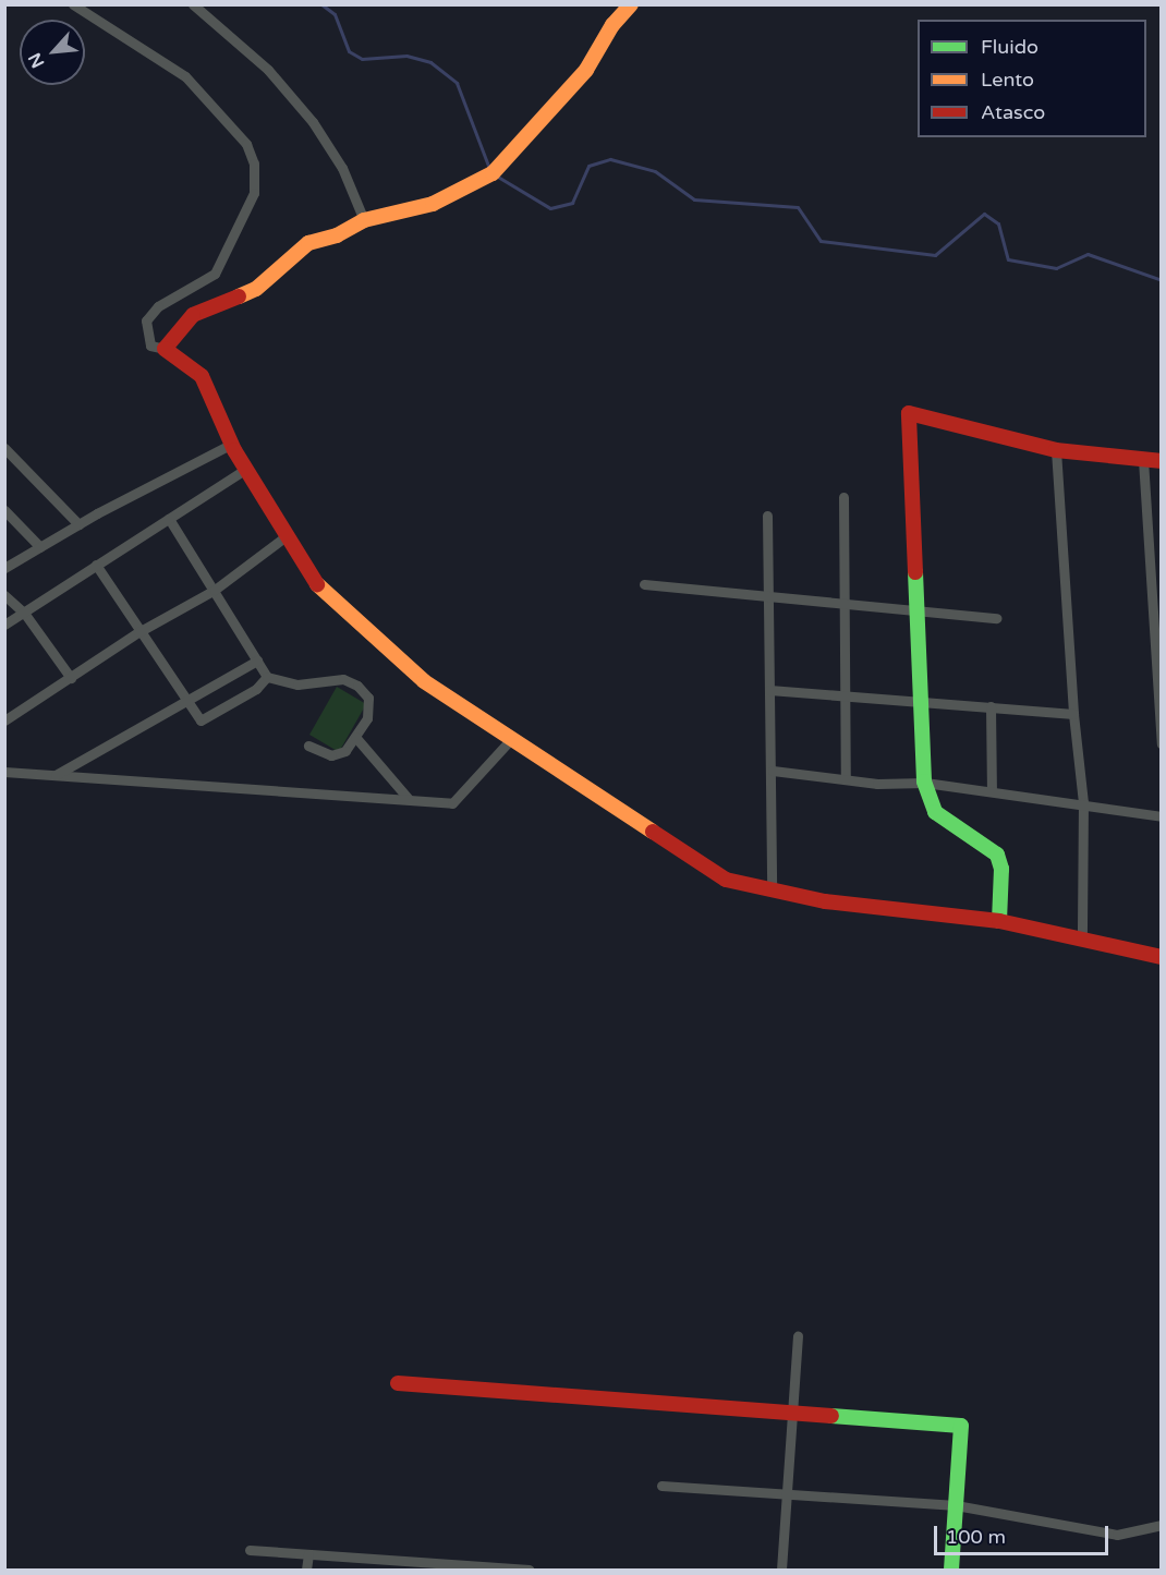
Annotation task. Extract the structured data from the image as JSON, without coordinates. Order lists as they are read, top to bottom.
{
  "legend": ["Fluido", "Lento", "Atasco"],
  "scale_bar": "100 m",
  "north": "bottom left"
}
